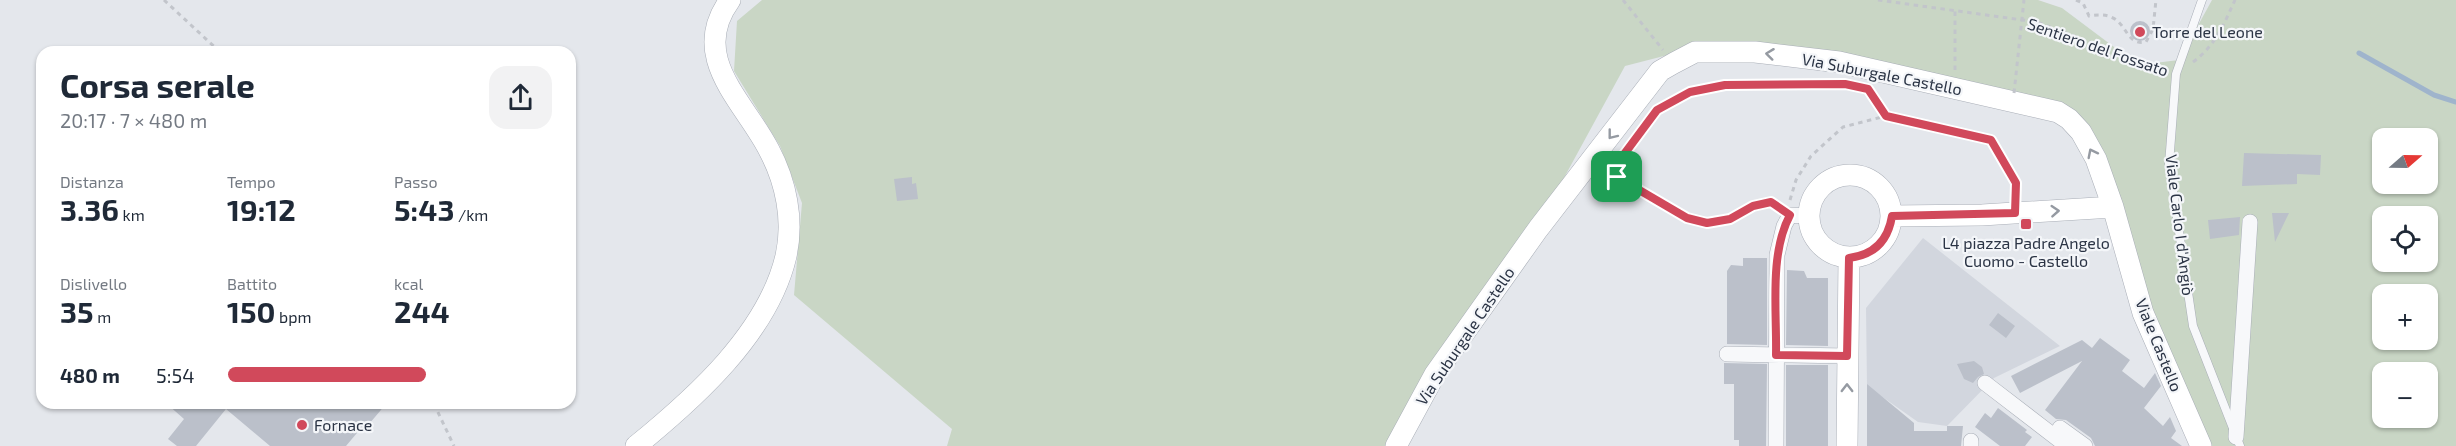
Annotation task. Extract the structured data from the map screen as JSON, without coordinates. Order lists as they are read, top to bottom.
{
  "streets": {
    "street": ["Via Suburgale Castello", "Viale Castello"],
    "lane": ["Viale Carlo I d'Angiò"],
    "path": ["Sentiero del Fossato"]
  },
  "crossings": [
    ["Sentiero del Fossato", "Viale Carlo I d'Angiò"],
    ["Via Suburgale Castello", "Viale Castello"]
  ],
  "places": {
    "other": ["Torre del Leone", "Fornace"],
    "transit": ["L4 piazza Padre Angelo Cuomo - Castello"]
  },
  "north": "right",
  "page": {
    "heading": ["Corsa serale", "20:17 · 7 × 480 m"],
    "map_buttons": ["+", "−"],
    "stats": [
      ["Distanza", "3.36 km"],
      ["Tempo", "19:12"],
      ["Passo", "5:43 /km"],
      ["Dislivello", "35 m"],
      ["Battito", "150 bpm"],
      ["kcal", "244"]
    ],
    "list": [
      {
        "name": "480 m",
        "note": "5:54"
      }
    ]
  }
}
